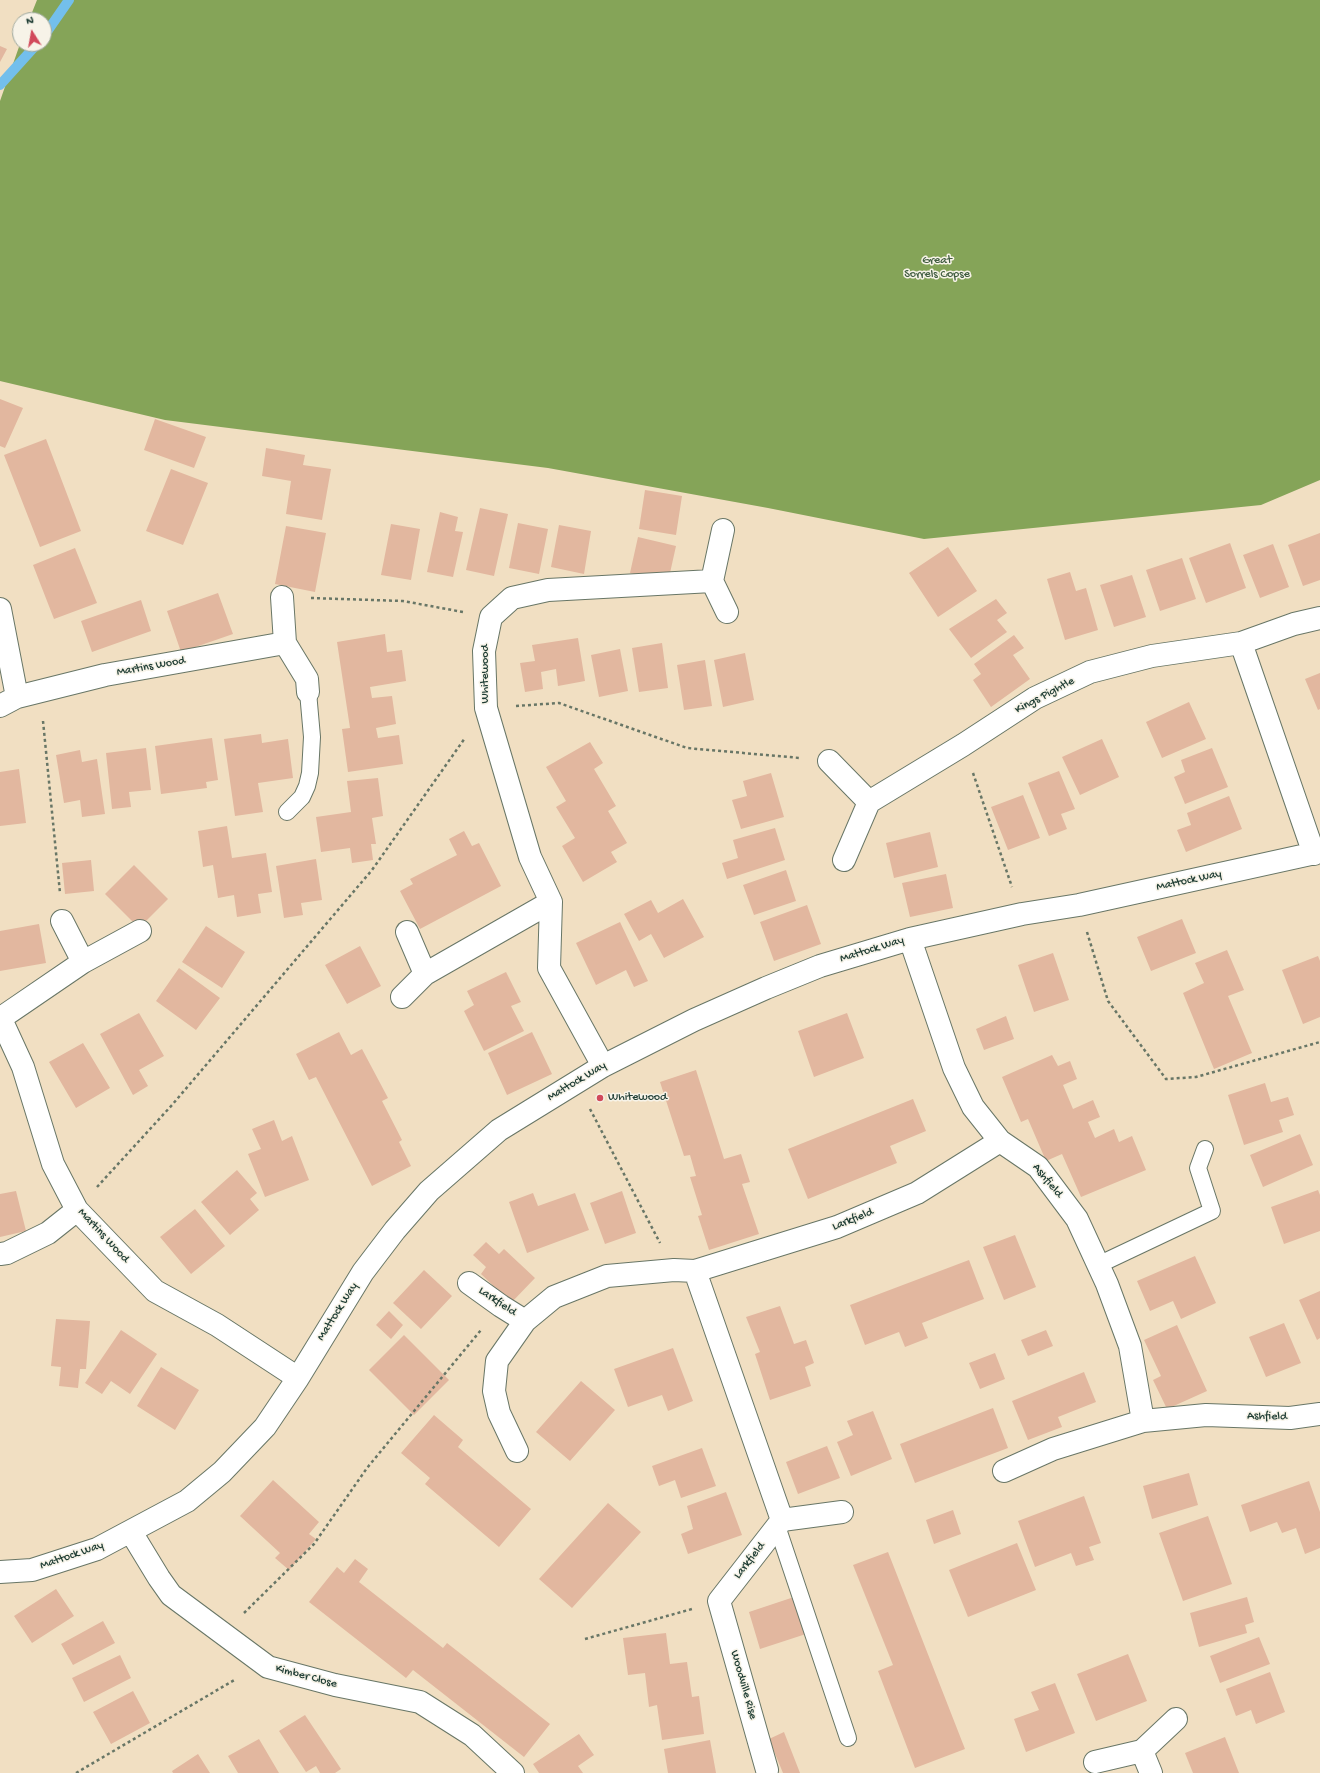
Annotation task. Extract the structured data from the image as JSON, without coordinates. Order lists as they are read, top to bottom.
{
  "streets": {
    "street": [
      "Martins Wood",
      "Whitewood",
      "Kings Pightle",
      "Mattock Way",
      "Ashfield",
      "Larkfield",
      "Kimber Close",
      "Woodville Rise"
    ]
  },
  "crossings": [
    ["Martins Wood", "Mattock Way"],
    ["Whitewood", "Mattock Way"],
    ["Mattock Way", "Ashfield"],
    ["Mattock Way", "Kimber Close"],
    ["Ashfield", "Larkfield"],
    ["Larkfield", "Woodville Rise"]
  ],
  "parks": ["Great Sorrels Copse"],
  "places": ["Whitewood"],
  "north": "top"
}
